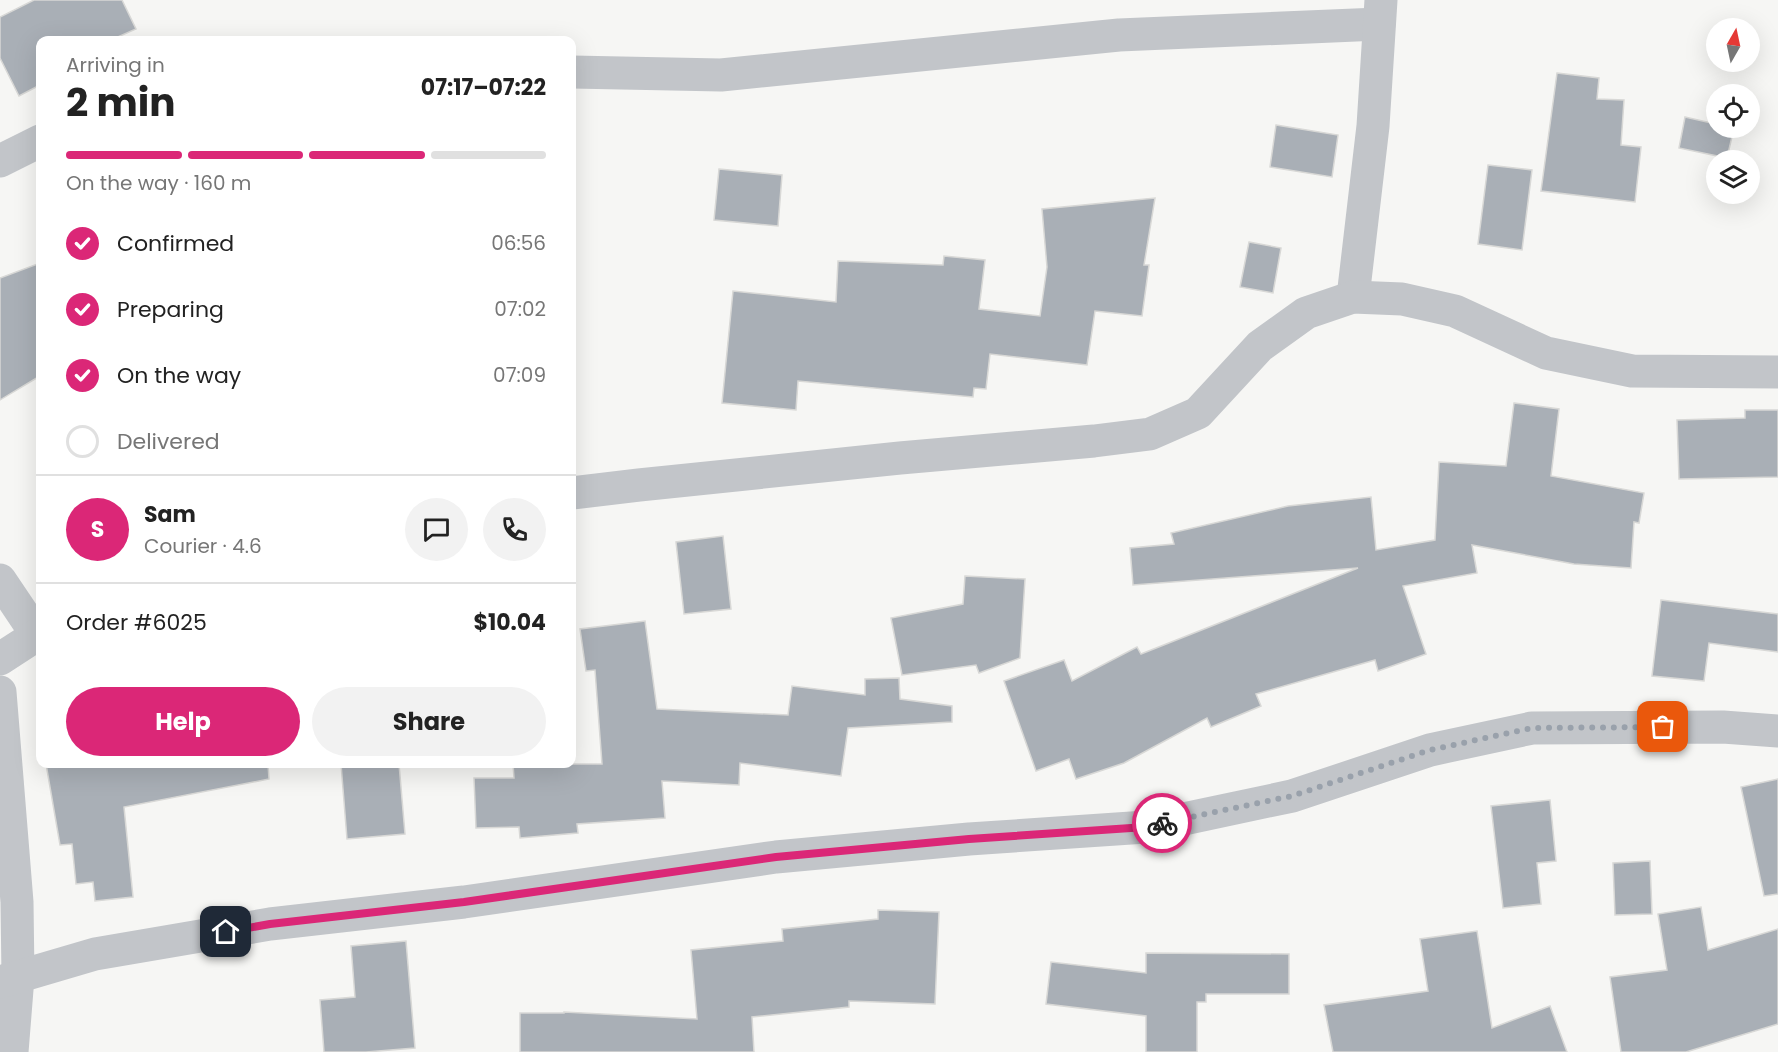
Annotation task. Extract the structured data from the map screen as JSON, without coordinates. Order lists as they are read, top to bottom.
{
  "north": "top",
  "page": {
    "heading": ["2 min", "Arriving in", "07:17–07:22"],
    "panel": [
      "Sam",
      "Courier · 4.6",
      "Order #6025",
      "$10.04"
    ],
    "bar": "On the way · 160 m",
    "list": [
      ["Confirmed", "06:56"],
      ["Preparing", "07:02"],
      ["On the way", "07:09"],
      "Delivered"
    ],
    "round": "S",
    "buttons": ["Help", "Share"]
  }
}
